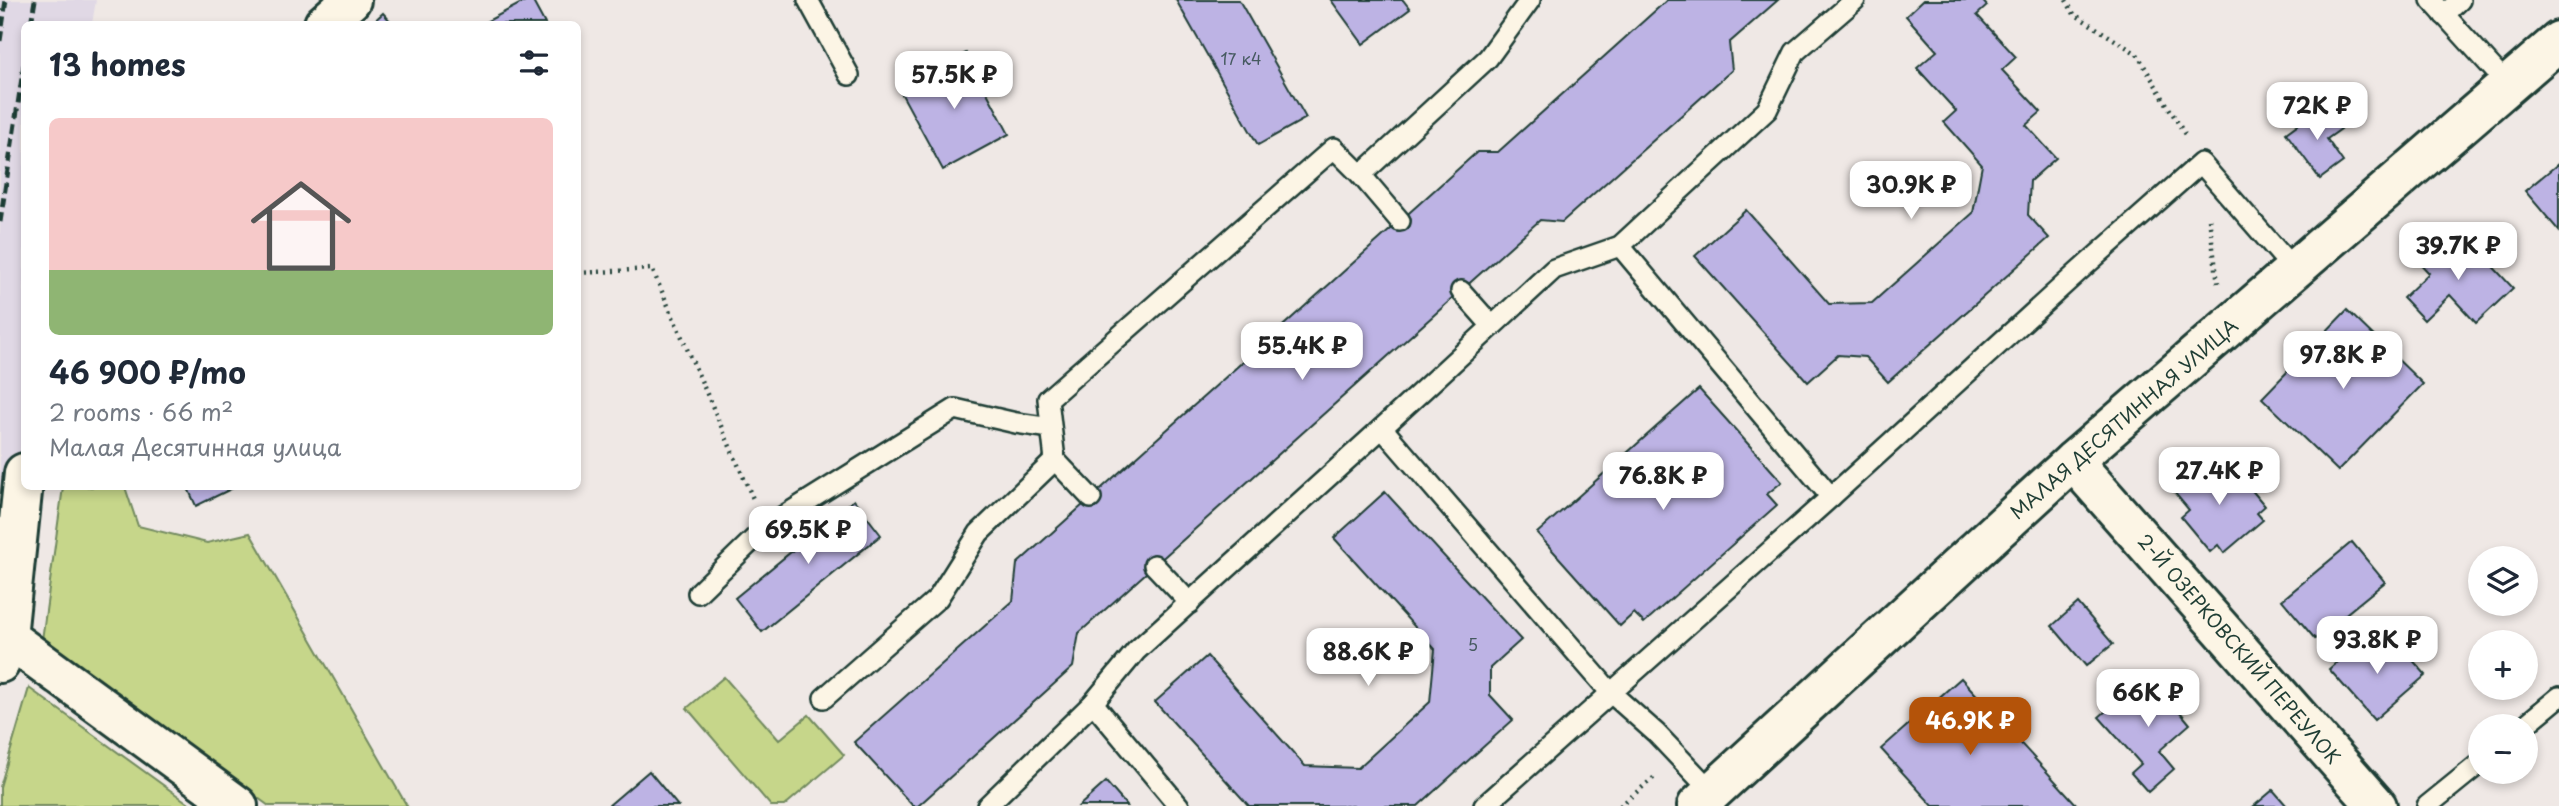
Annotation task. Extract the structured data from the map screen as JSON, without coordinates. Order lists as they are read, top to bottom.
{
  "streets": {
    "street": ["МАЛАЯ ДЕСЯТИННАЯ УЛИЦА", "2-Й ОЗЕРКОВСКИЙ ПЕРЕУЛОК"]
  },
  "crossings": [
    ["МАЛАЯ ДЕСЯТИННАЯ УЛИЦА", "2-Й ОЗЕРКОВСКИЙ ПЕРЕУЛОК"]
  ],
  "house_numbers": ["17 к4", "5"],
  "page": {
    "heading": "13 homes",
    "price": [
      "57.5K ₽",
      "72K ₽",
      "30.9K ₽",
      "39.7K ₽",
      "55.4K ₽",
      "97.8K ₽",
      "27.4K ₽",
      "76.8K ₽",
      "69.5K ₽",
      "93.8K ₽",
      "88.6K ₽",
      "66K ₽",
      "46.9K ₽"
    ],
    "list": [
      {
        "name": "46 900 ₽/mo",
        "note": "2 rooms · 66 m² · Малая Десятинная улица"
      }
    ],
    "map_buttons": ["+", "−"]
  }
}
